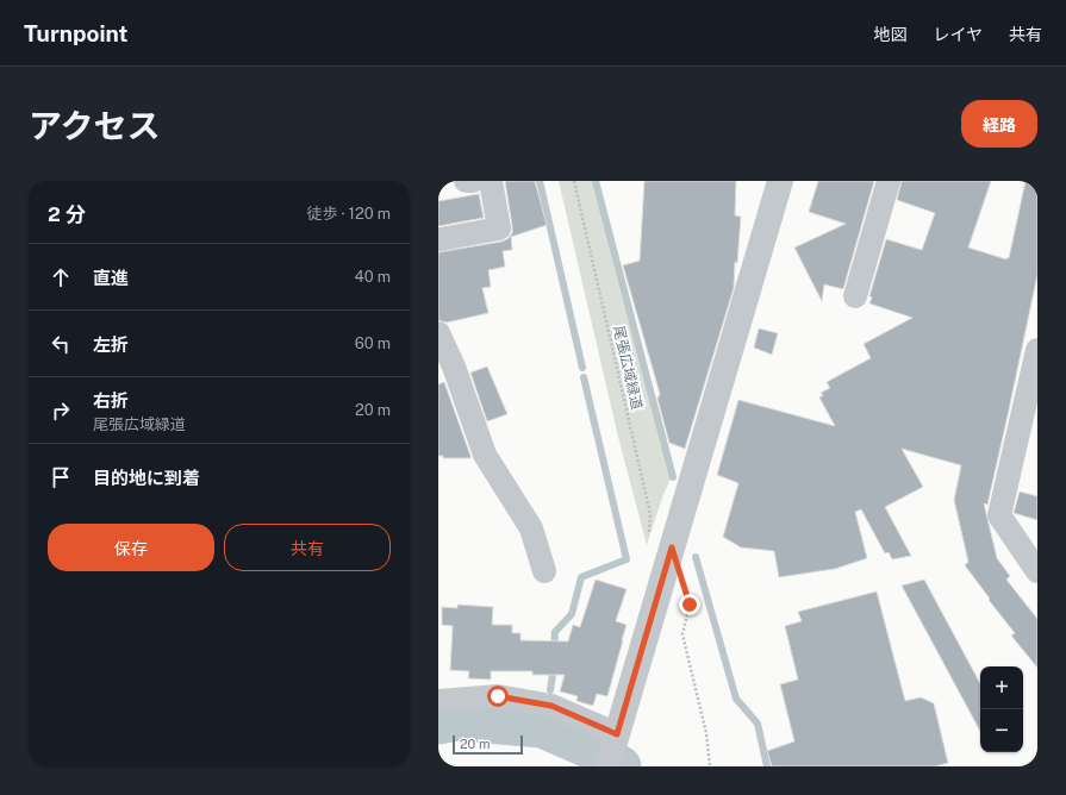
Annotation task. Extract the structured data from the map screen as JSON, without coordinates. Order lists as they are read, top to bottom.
{
  "streets": {
    "path": ["尾張広域緑道"]
  },
  "scale_bar": "20 m",
  "page": {
    "header": "Turnpoint",
    "nav": ["地図", "レイヤ", "共有"],
    "title": "アクセス",
    "buttons": [
      "経路",
      ["保存", "共有"]
    ],
    "heading": ["2 分", "徒歩 · 120 m"],
    "list": [
      ["直進", "40 m"],
      ["左折", "60 m"],
      ["右折", "尾張広域緑道", "20 m"],
      "目的地に到着"
    ],
    "map_buttons": ["+", "−"],
    "scale": "20 m"
  }
}
